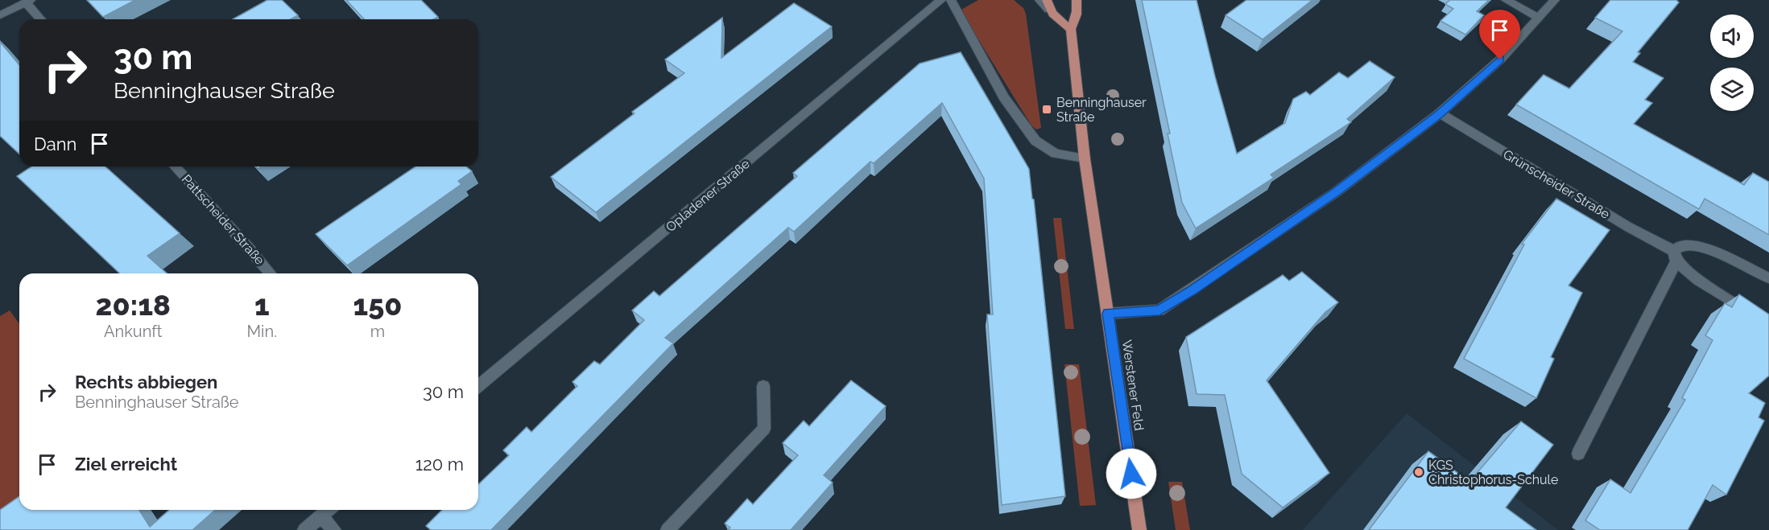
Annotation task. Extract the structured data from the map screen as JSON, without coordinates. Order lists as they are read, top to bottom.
{
  "streets": {
    "main road": ["Werstener Feld"],
    "street": ["Grünscheider Straße", "Opladener Straße", "Pattscheider Straße"]
  },
  "places": {
    "transit": ["Benninghauser Straße"],
    "other": ["KGS Christophorus-Schule"]
  },
  "page": {
    "turn": ["30 m", "Benninghauser Straße"],
    "then": "Dann",
    "eta": [
      "20:18",
      "Ankunft",
      "1",
      "Min.",
      "150",
      "m"
    ],
    "list": [
      {
        "name": "Rechts abbiegen",
        "note": "Benninghauser Straße",
        "value": "30 m"
      },
      {
        "name": "Ziel erreicht",
        "value": "120 m"
      }
    ]
  }
}
